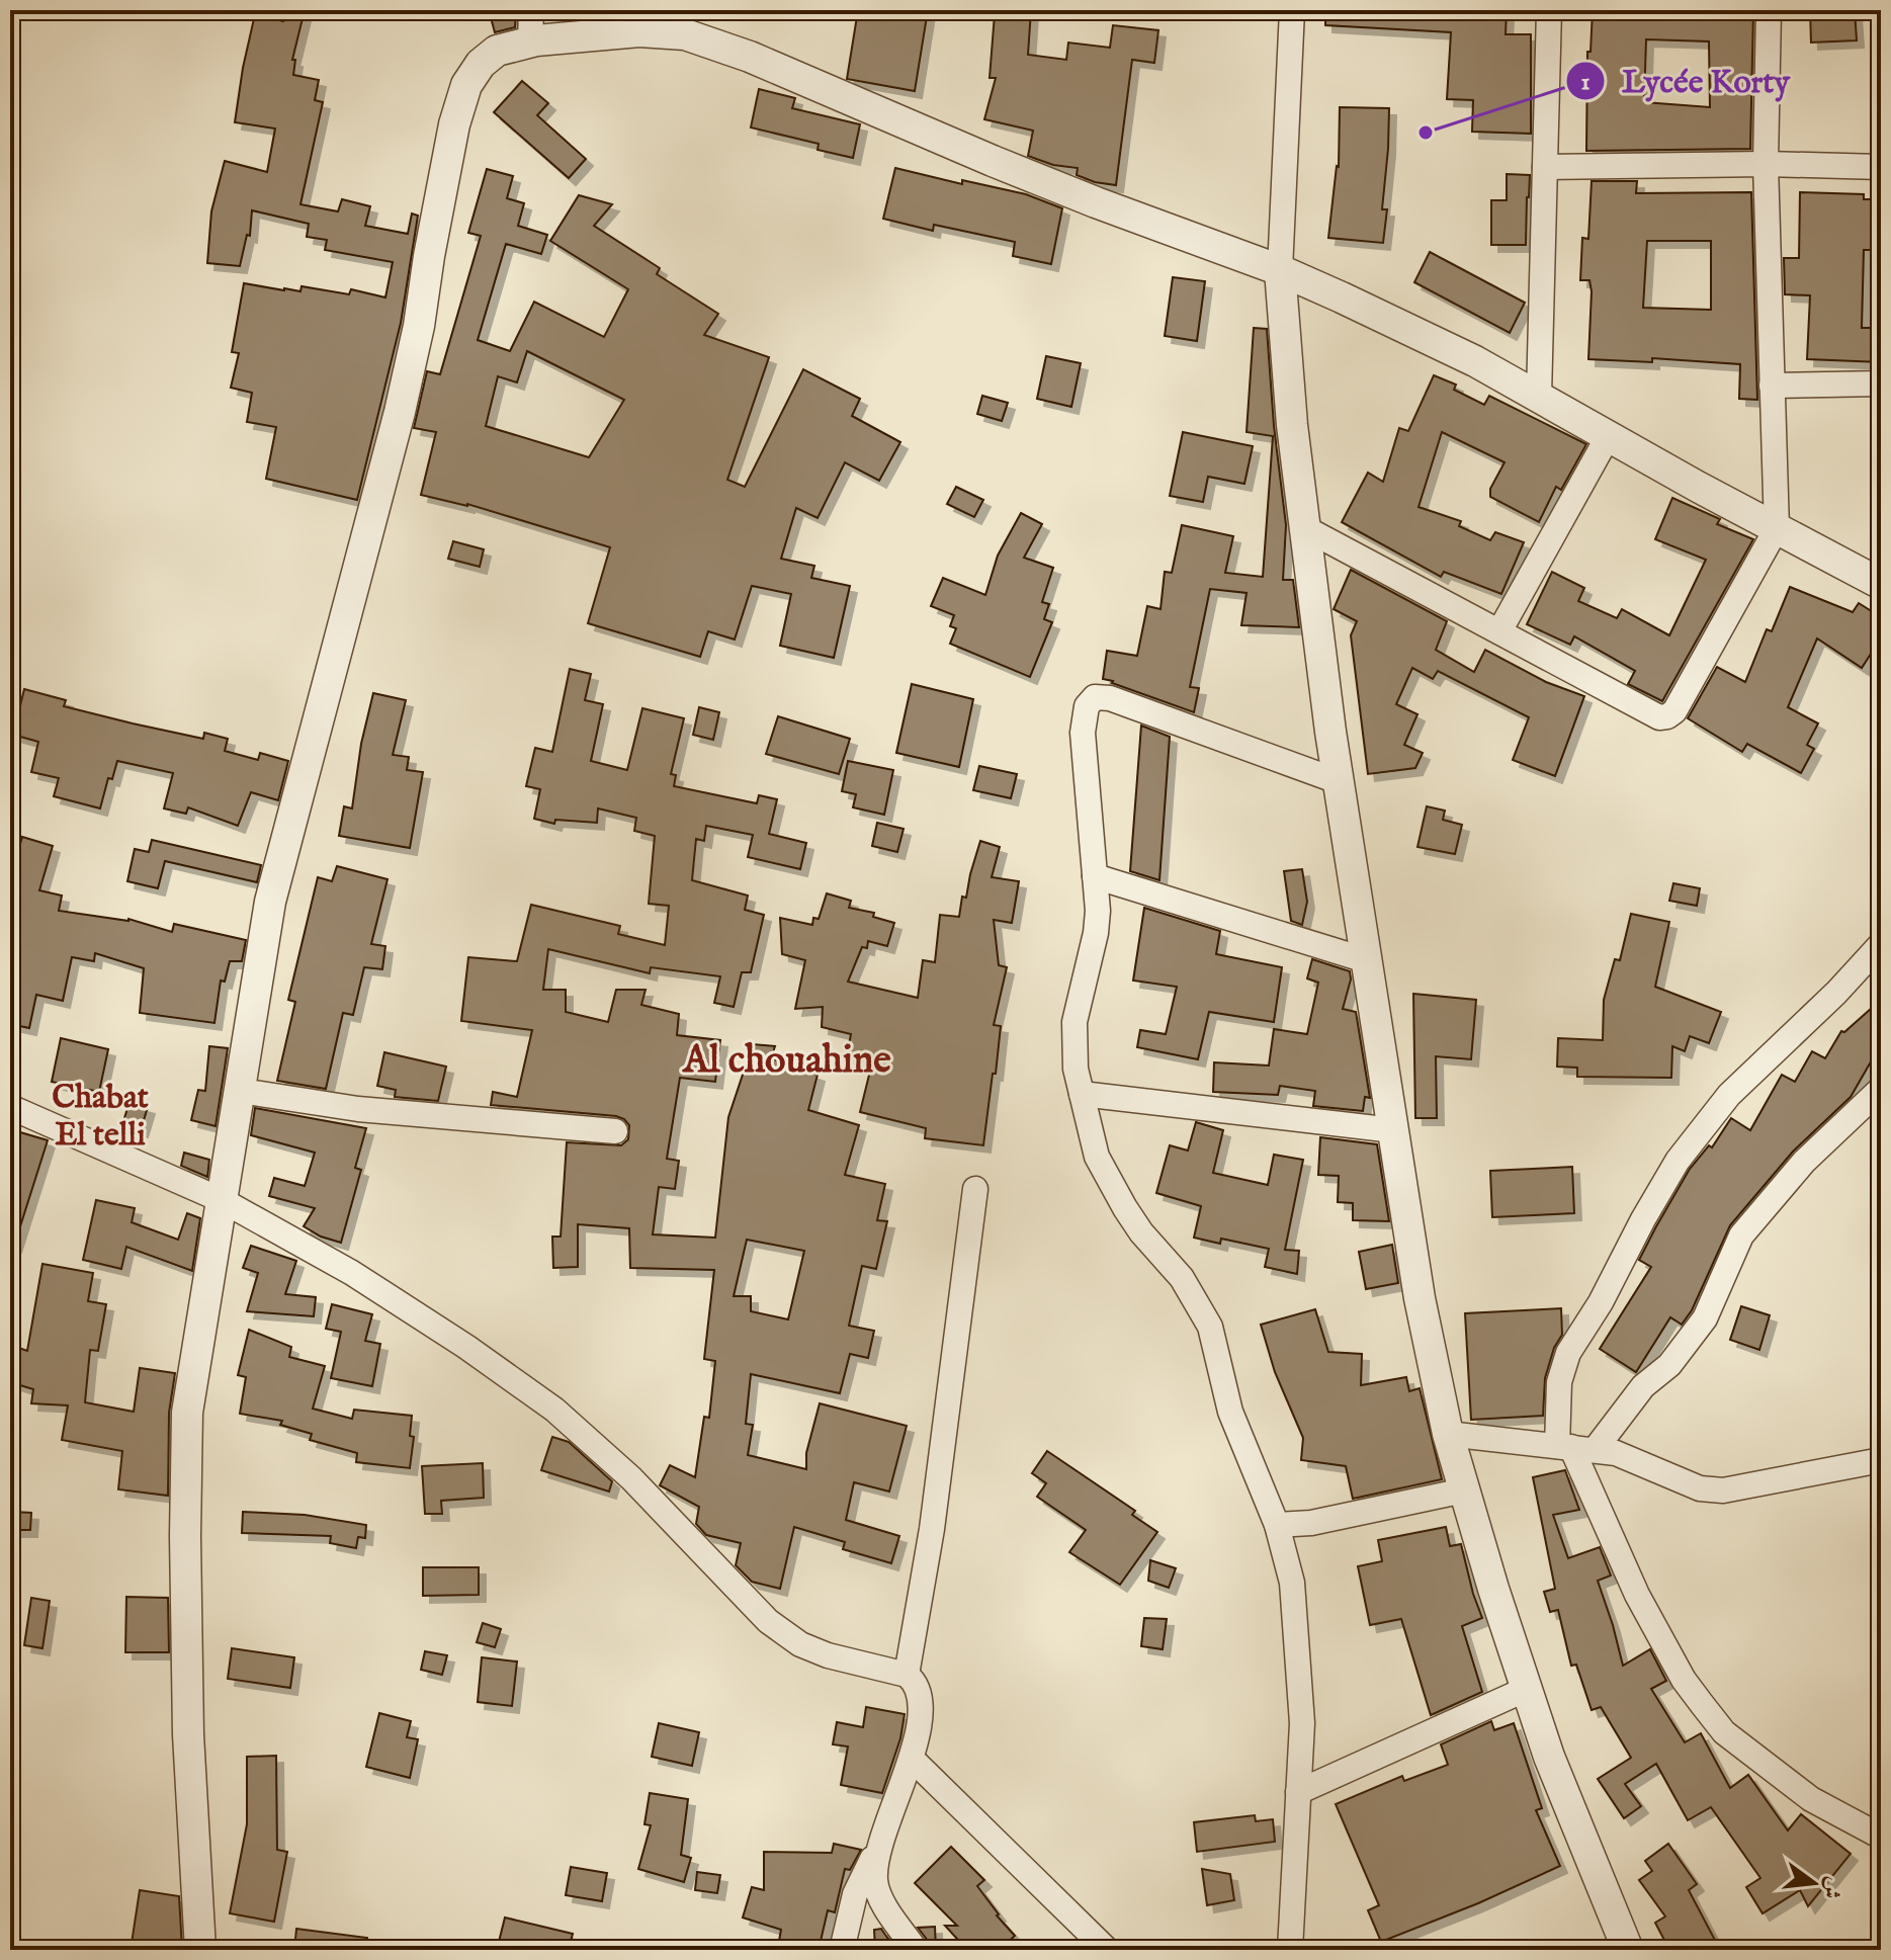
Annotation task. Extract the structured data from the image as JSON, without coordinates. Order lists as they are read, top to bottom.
{
  "districts": ["Al chouahine", "Chabat El telli"],
  "places": ["Lycée Korty"],
  "north": "right"
}
